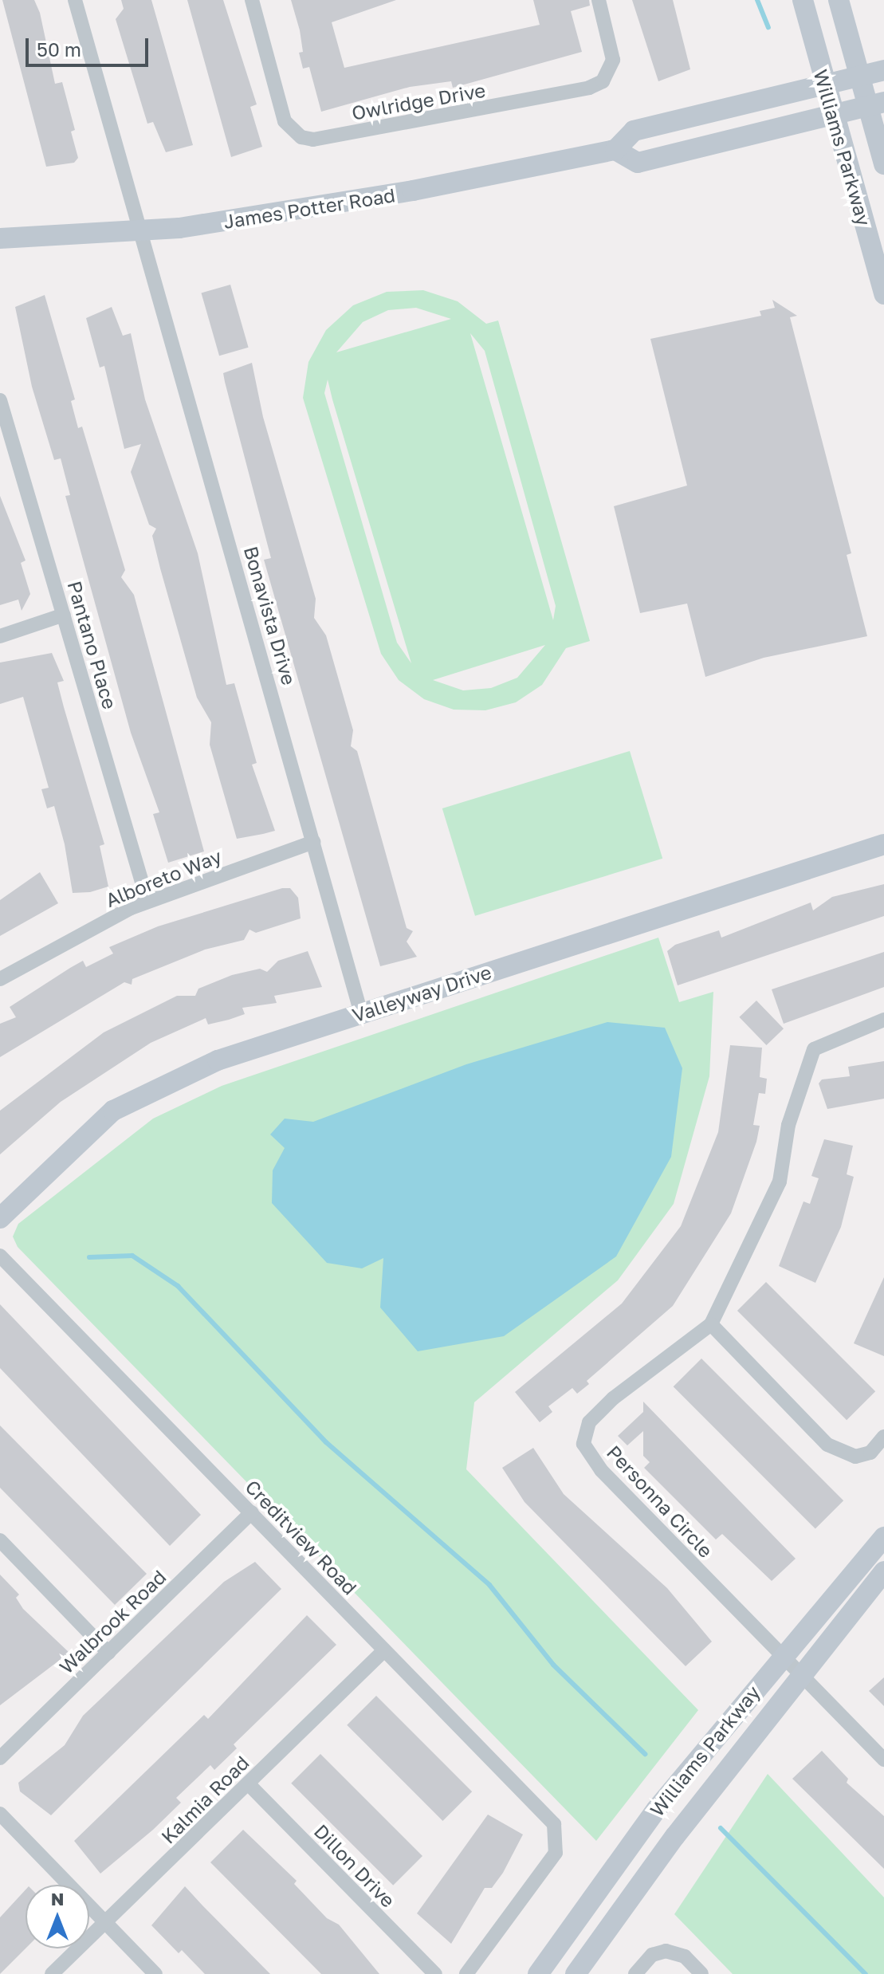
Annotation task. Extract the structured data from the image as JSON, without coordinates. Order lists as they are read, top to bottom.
{
  "streets": {
    "main road": ["Williams Parkway", "James Potter Road", "Valleyway Drive"],
    "street": [
      "Owlridge Drive",
      "Bonavista Drive",
      "Pantano Place",
      "Alboreto Way",
      "Personna Circle",
      "Creditview Road",
      "Walbrook Road",
      "Kalmia Road",
      "Dillon Drive"
    ]
  },
  "crossings": [
    ["Williams Parkway", "James Potter Road"],
    ["Williams Parkway", "Personna Circle"],
    ["James Potter Road", "Bonavista Drive"],
    ["Bonavista Drive", "Alboreto Way"],
    ["Bonavista Drive", "Valleyway Drive"],
    ["Pantano Place", "Alboreto Way"],
    ["Creditview Road", "Walbrook Road"],
    ["Creditview Road", "Kalmia Road"],
    ["Kalmia Road", "Dillon Drive"]
  ],
  "scale_bar": "50 m",
  "north": "top"
}
